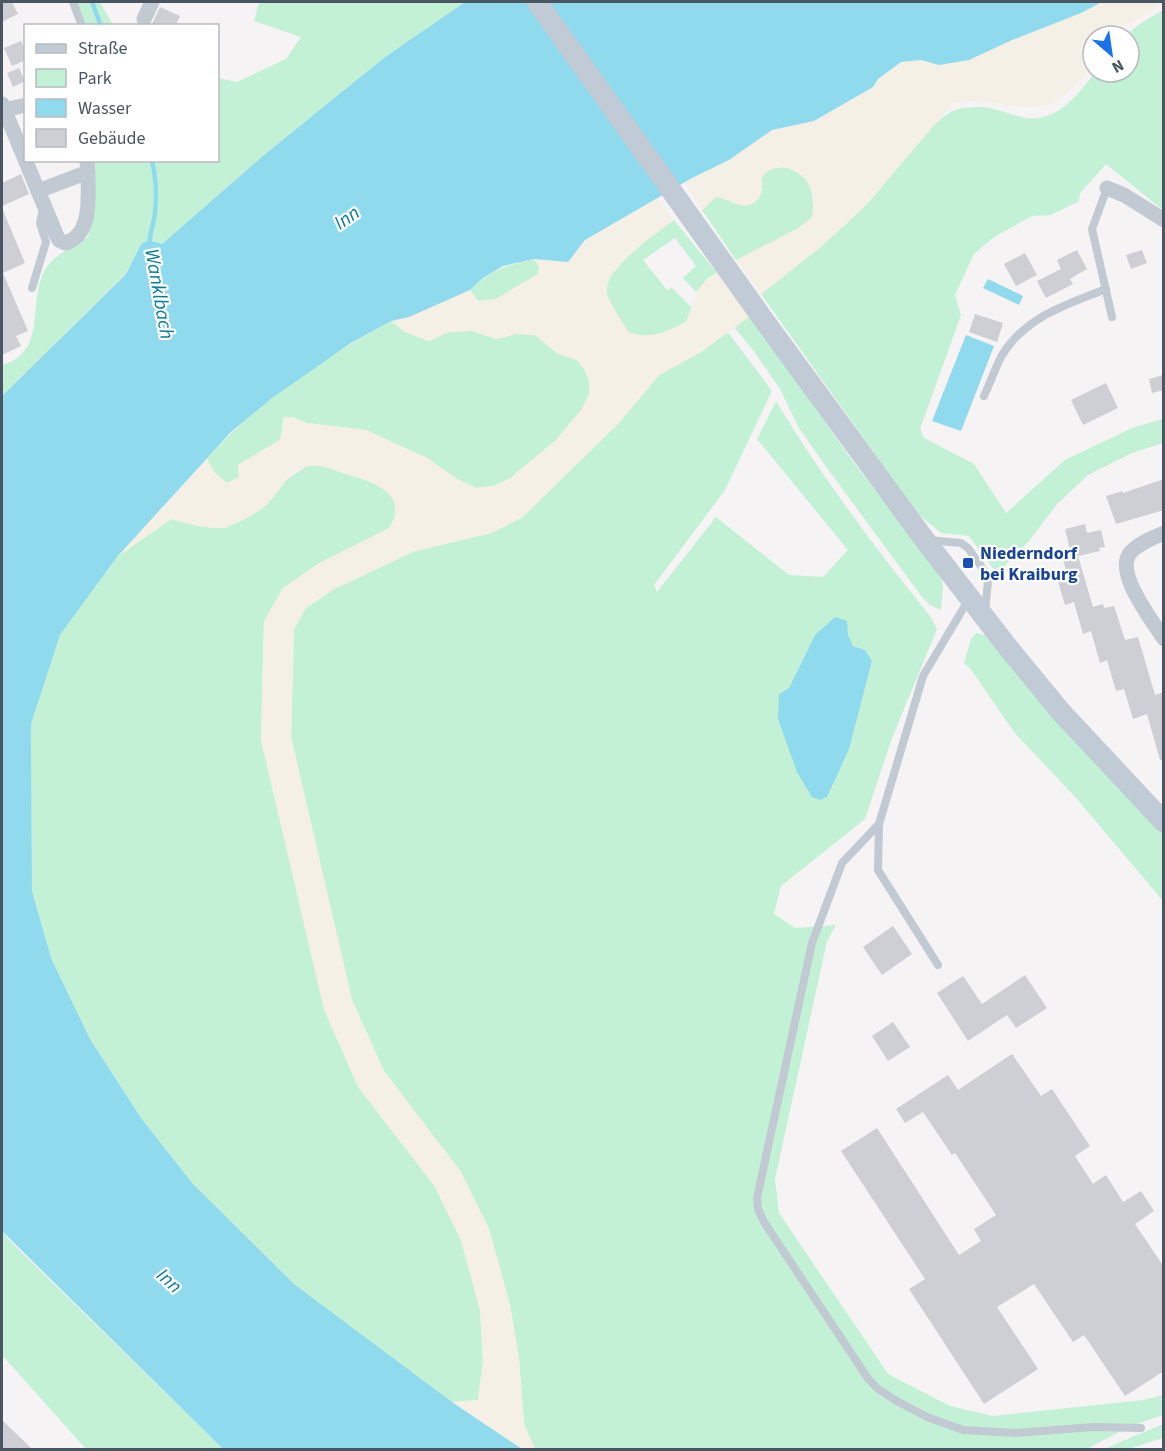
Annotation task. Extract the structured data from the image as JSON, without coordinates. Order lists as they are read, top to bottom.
{
  "water": ["Inn", "Wanklbach"],
  "places": {
    "transit": ["Niederndorf bei Kraiburg"]
  },
  "legend": [
    "Straße",
    "Park",
    "Wasser",
    "Gebäude"
  ],
  "north": "bottom right"
}
